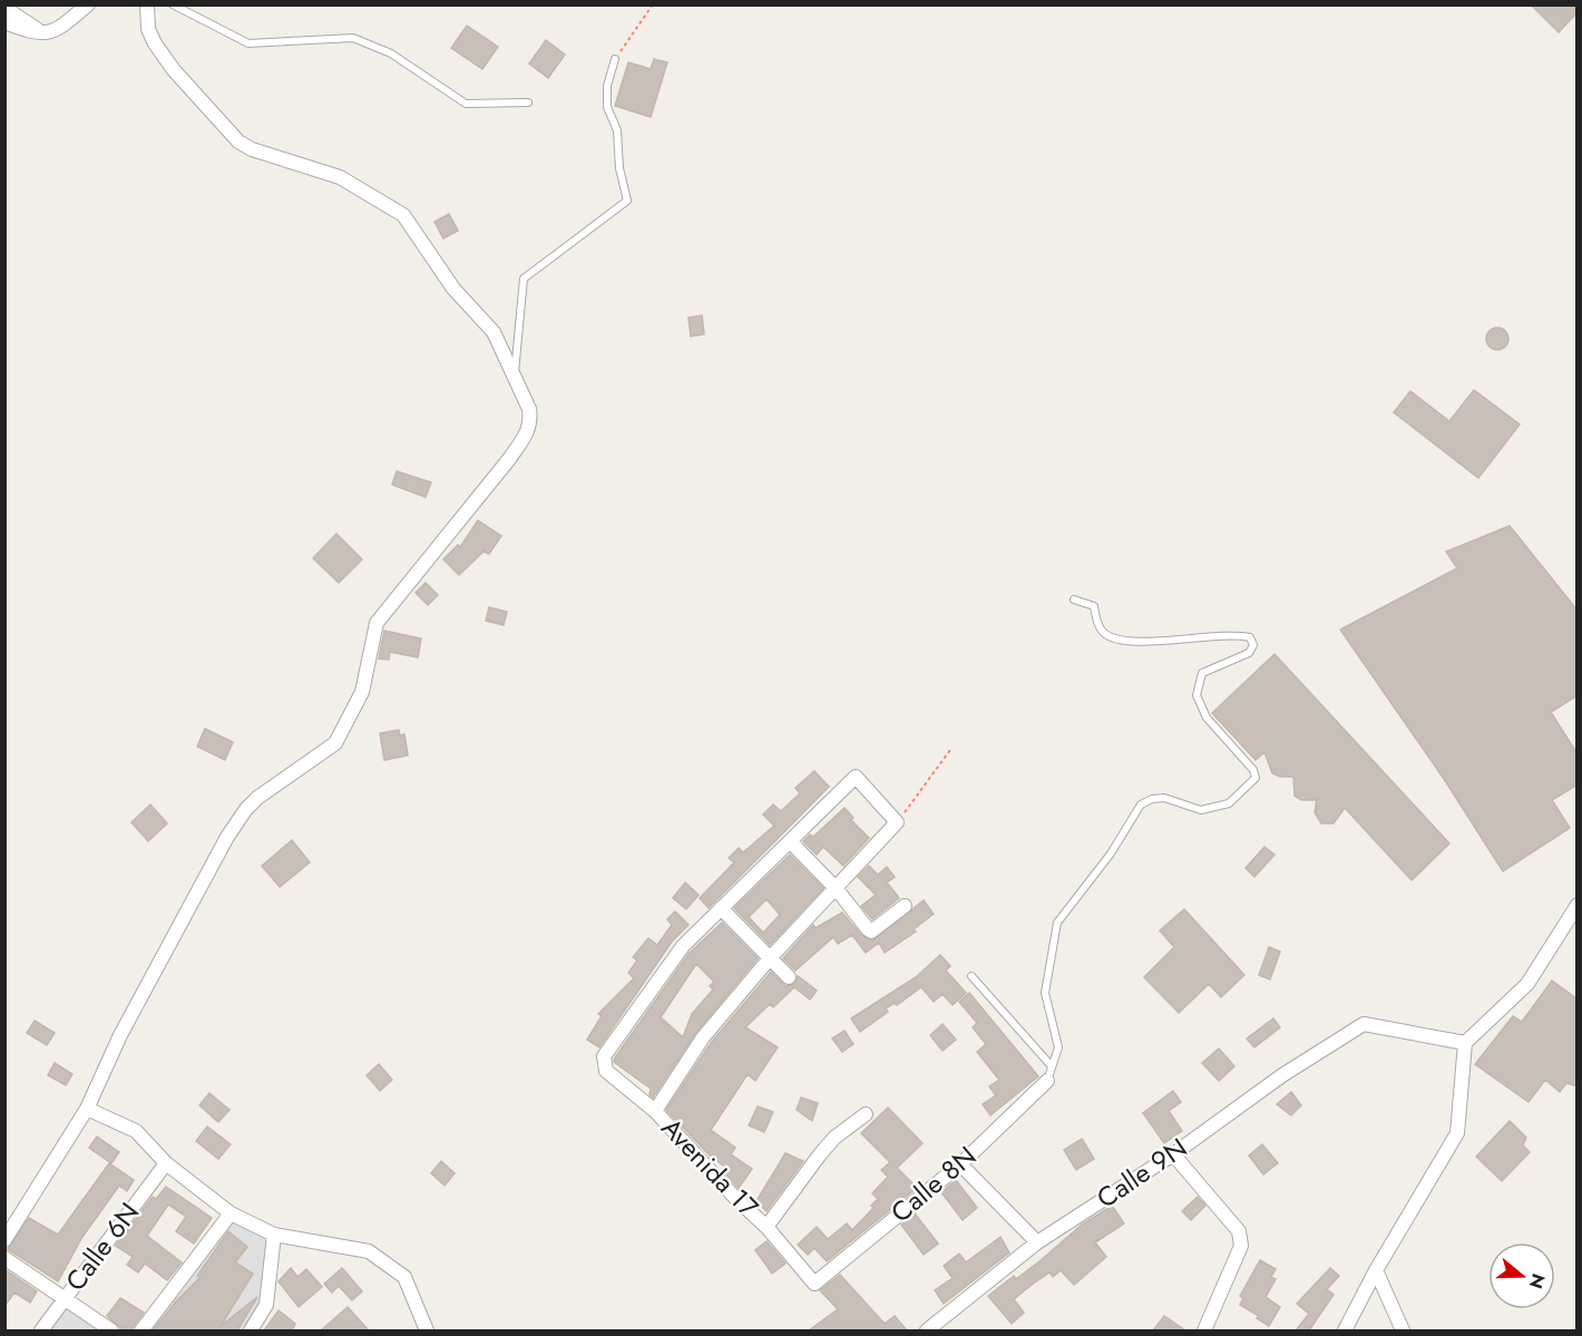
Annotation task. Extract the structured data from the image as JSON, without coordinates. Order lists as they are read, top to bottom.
{
  "streets": {
    "street": [
      "Avenida 17",
      "Calle 9N",
      "Calle 8N",
      "Calle 6N"
    ]
  },
  "crossings": [
    ["Avenida 17", "Calle 8N"]
  ],
  "north": "right"
}
